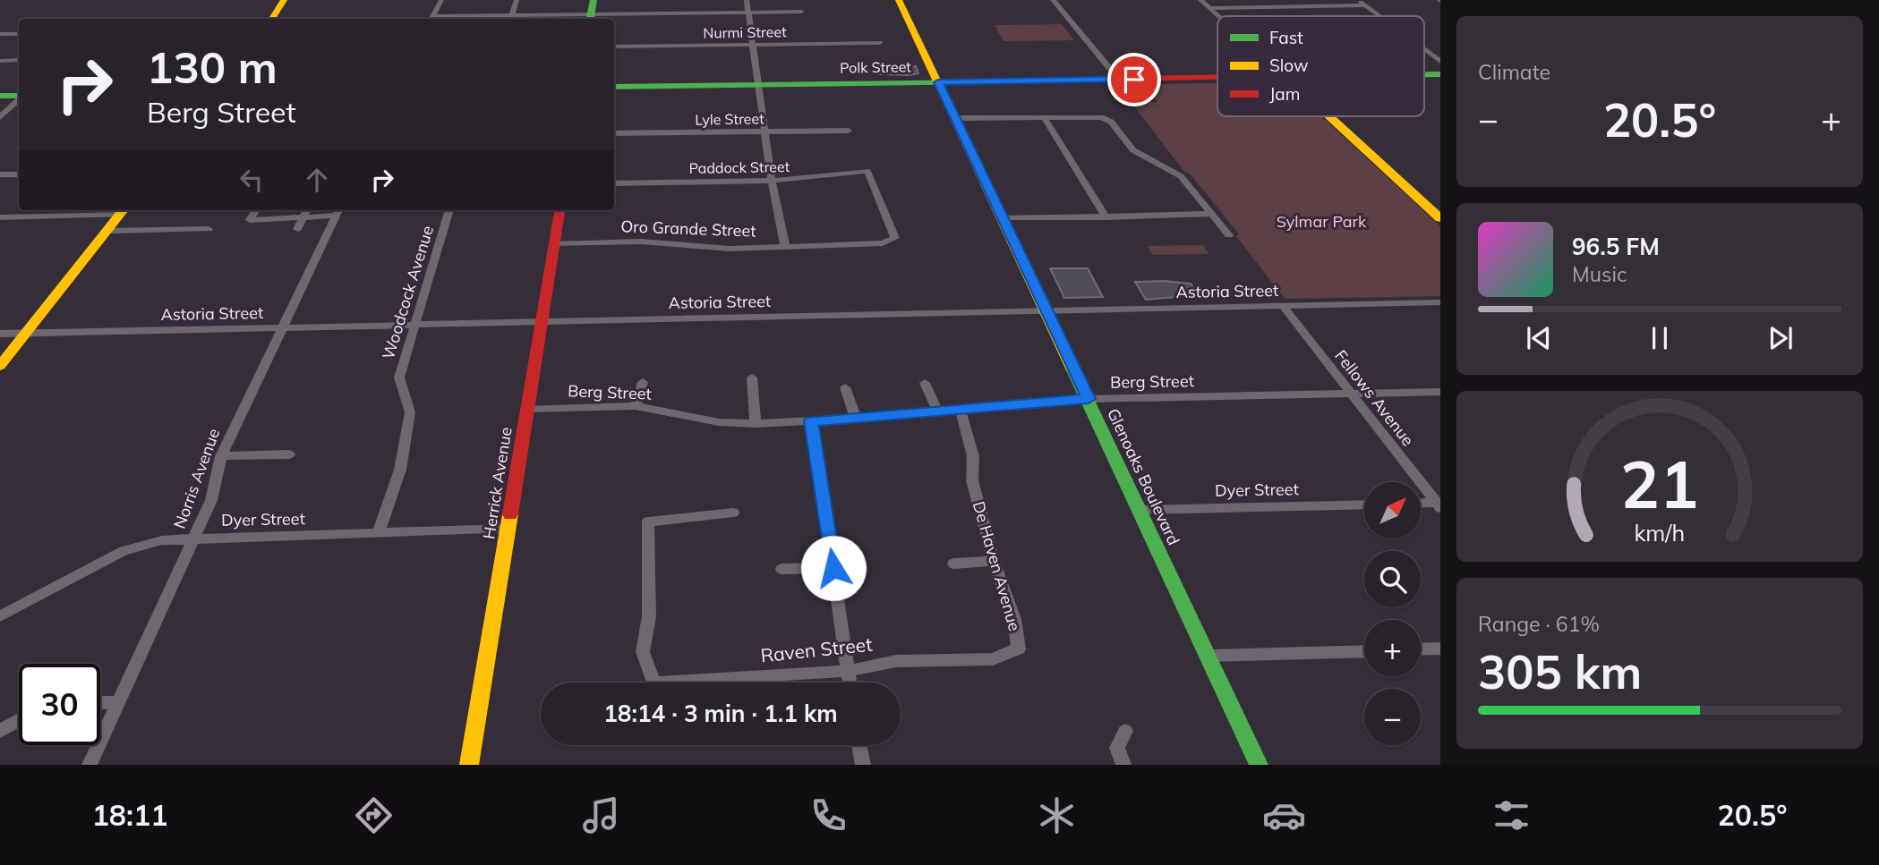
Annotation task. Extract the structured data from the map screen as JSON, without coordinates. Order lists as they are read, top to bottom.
{
  "streets": {
    "main road": ["Polk Street", "Glenoaks Boulevard", "Herrick Avenue"],
    "street": [
      "Nurmi Street",
      "Lyle Street",
      "Paddock Street",
      "Oro Grande Street",
      "Astoria Street",
      "Woodcock Avenue",
      "Berg Street",
      "Fellows Avenue",
      "Norris Avenue",
      "Dyer Street",
      "De Haven Avenue",
      "Raven Street"
    ]
  },
  "crossings": [
    ["Polk Street", "Glenoaks Boulevard"],
    ["Paddock Street", "Oro Grande Street"],
    ["Oro Grande Street", "Herrick Avenue"],
    ["Astoria Street", "Woodcock Avenue"],
    ["Astoria Street", "Fellows Avenue"],
    ["Astoria Street", "Glenoaks Boulevard"],
    ["Astoria Street", "Norris Avenue"],
    ["Astoria Street", "Herrick Avenue"],
    ["Woodcock Avenue", "Dyer Street"],
    ["Berg Street", "Fellows Avenue"],
    ["Berg Street", "Glenoaks Boulevard"],
    ["Berg Street", "Herrick Avenue"],
    ["Berg Street", "De Haven Avenue"],
    ["Glenoaks Boulevard", "Dyer Street"],
    ["Norris Avenue", "Dyer Street"],
    ["Herrick Avenue", "Dyer Street"],
    ["De Haven Avenue", "Raven Street"]
  ],
  "parks": ["Sylmar Park"],
  "legend": ["Fast", "Slow", "Jam"],
  "north": "top right",
  "page": {
    "tile": [
      "Climate",
      ["Range · 61%", "305 km"]
    ],
    "turn": ["130 m", "Berg Street"],
    "heat": ["−", "20.5°", "+"],
    "song": ["96.5 FM", "Music"],
    "map_buttons": ["+", "−"],
    "limit": "30",
    "trip": "18:14 · 3 min · 1.1 km",
    "tabs": ["18:11", "20.5°"],
    "gauge": ["21", "km/h"]
  }
}
